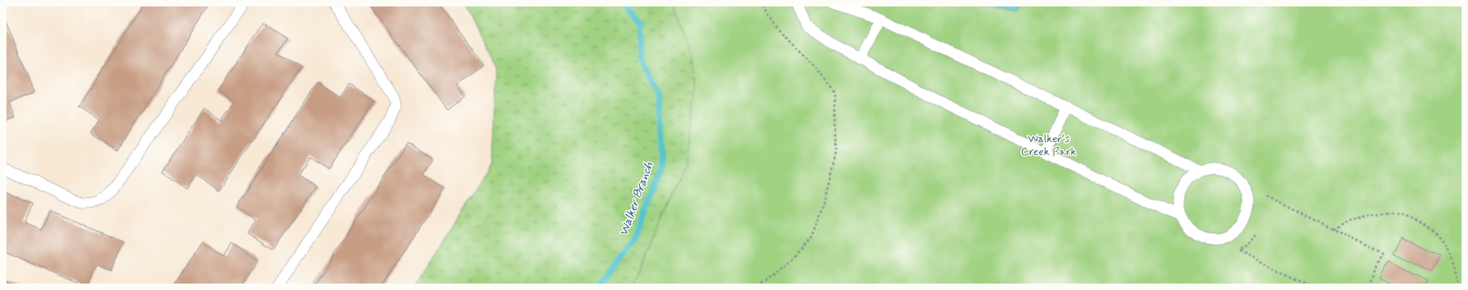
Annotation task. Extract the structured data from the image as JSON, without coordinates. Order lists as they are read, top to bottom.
{
  "water": ["Walker Branch"],
  "parks": ["Walker's Creek Park"]
}
